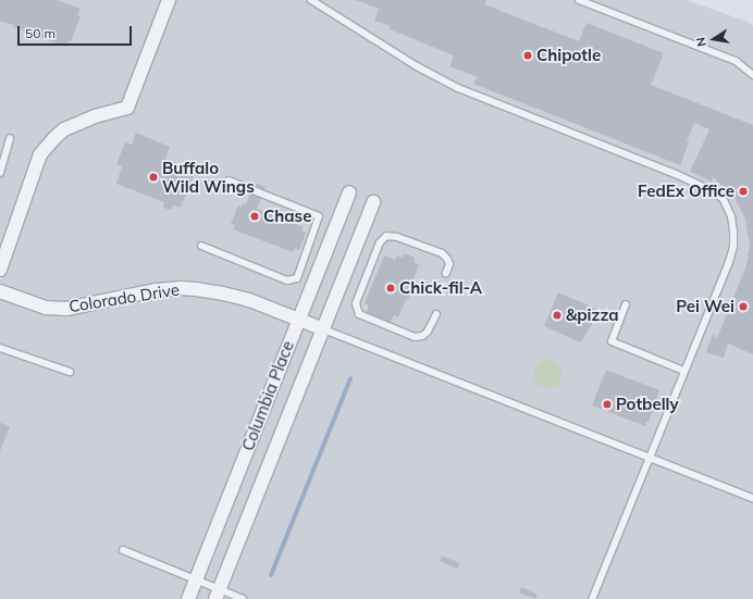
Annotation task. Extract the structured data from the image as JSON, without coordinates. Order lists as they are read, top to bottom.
{
  "streets": {
    "street": ["Colorado Drive", "Columbia Place"]
  },
  "crossings": [
    ["Colorado Drive", "Columbia Place"]
  ],
  "places": [
    "Chipotle",
    "Buffalo Wild Wings",
    "FedEx Office",
    "Chase",
    "Chick-fil-A",
    "Pei Wei",
    "&pizza",
    "Potbelly"
  ],
  "scale_bar": "50 m",
  "north": "left"
}
